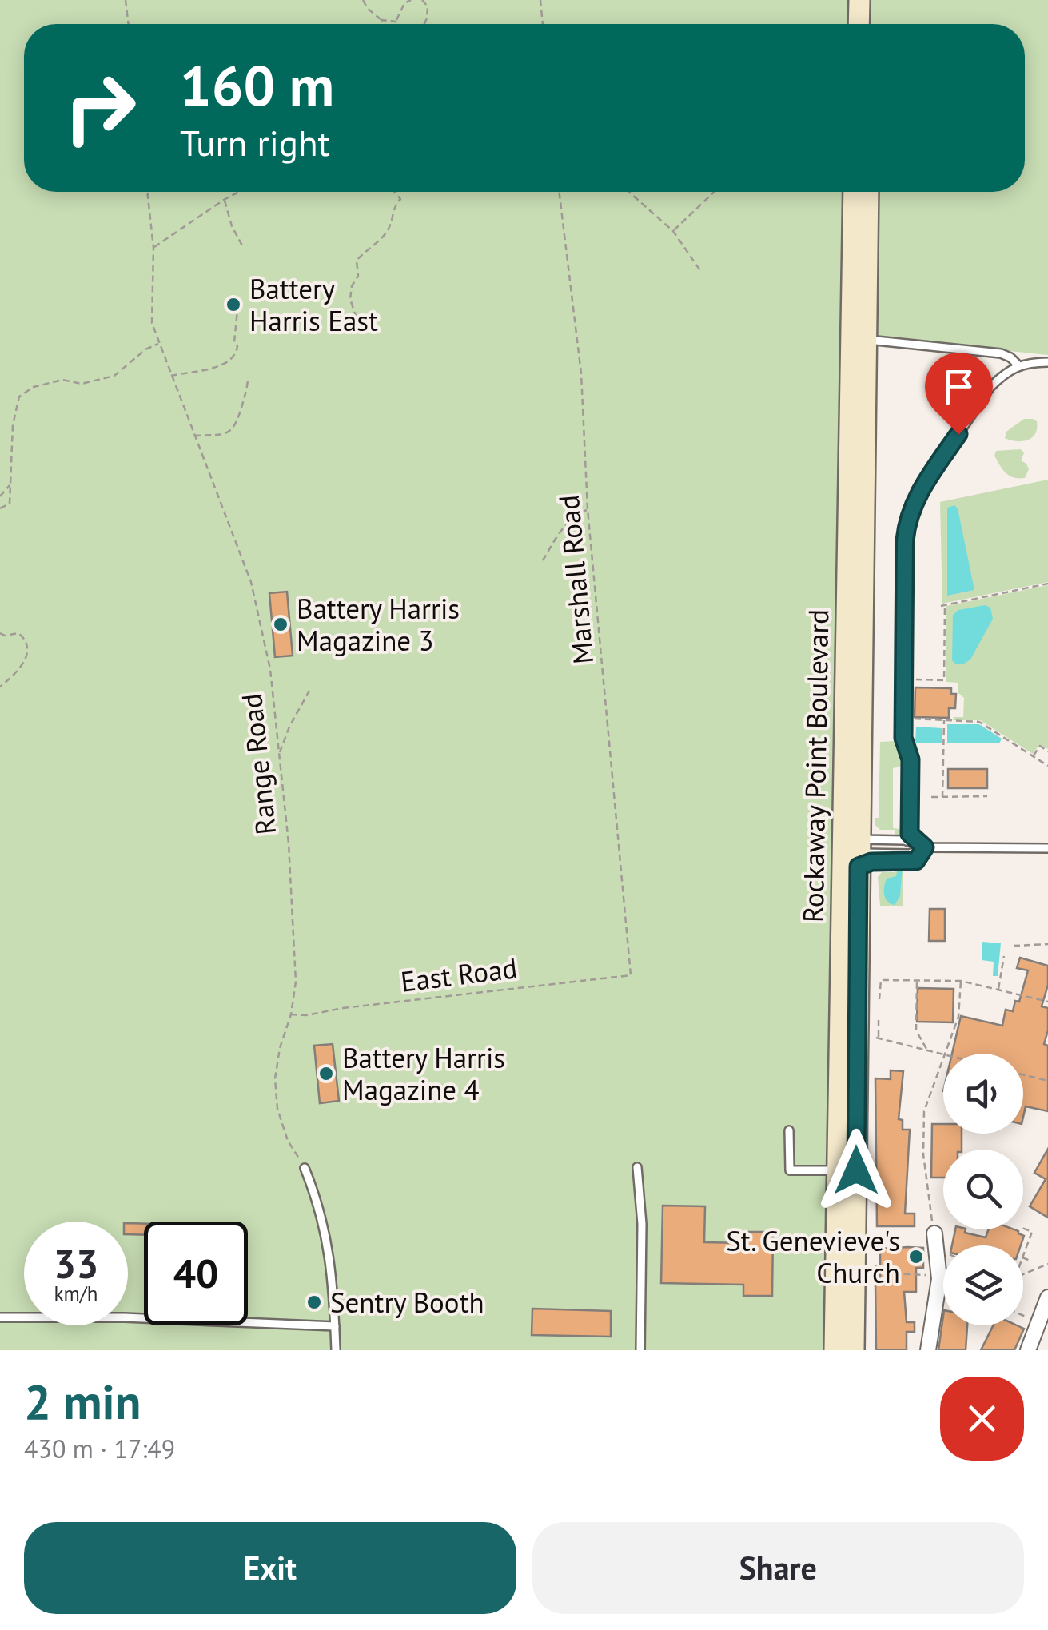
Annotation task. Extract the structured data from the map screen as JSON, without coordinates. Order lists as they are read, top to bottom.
{
  "streets": {
    "street": ["Rockaway Point Boulevard"],
    "path": ["Marshall Road", "Range Road", "East Road"]
  },
  "crossings": [
    ["Marshall Road", "East Road"],
    ["Range Road", "East Road"]
  ],
  "places": [
    "Battery Harris East",
    "Battery Harris Magazine 3",
    "Battery Harris Magazine 4",
    "St. Genevieve's Church",
    "Sentry Booth"
  ],
  "page": {
    "turn": ["160 m", "Turn right"],
    "speed": "33 km/h",
    "limit": "40",
    "heading": ["2 min", "430 m · 17:49"],
    "buttons": ["Exit", "Share"]
  }
}
